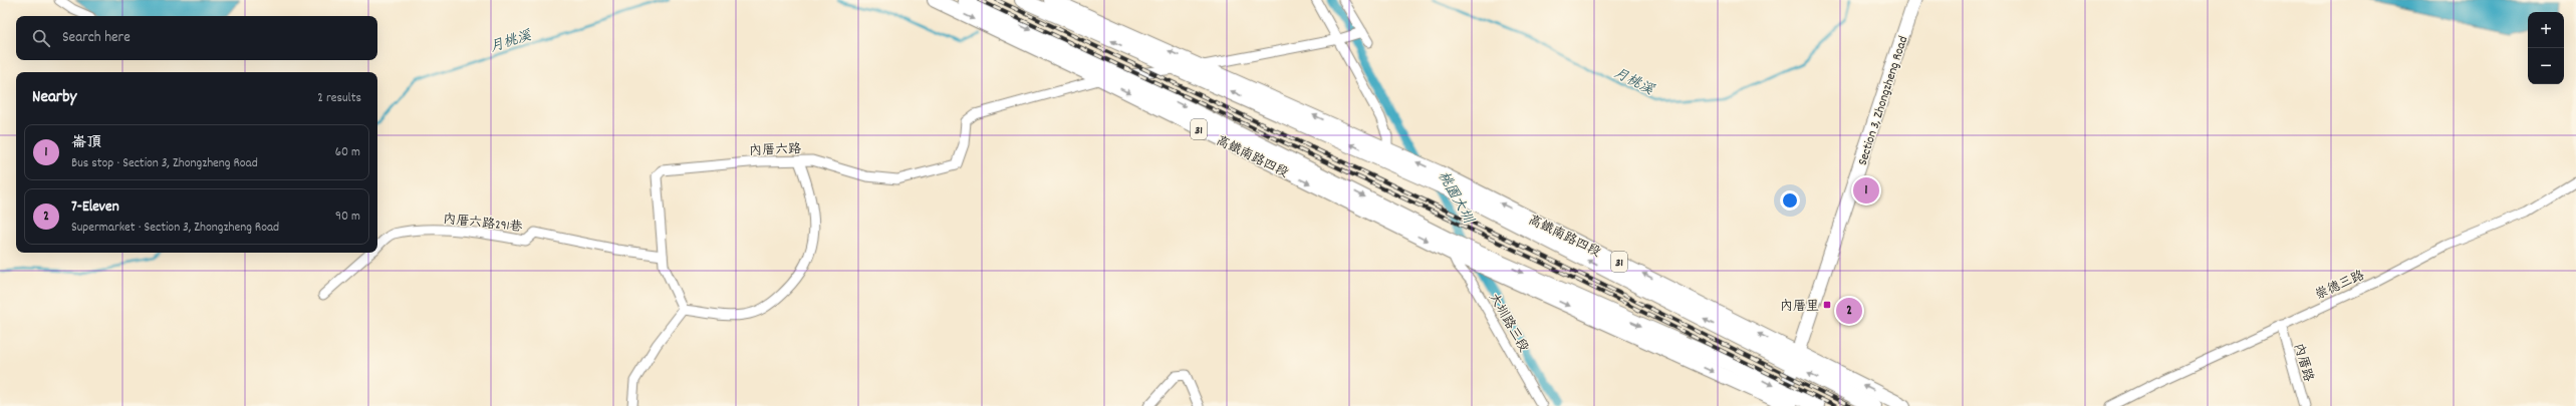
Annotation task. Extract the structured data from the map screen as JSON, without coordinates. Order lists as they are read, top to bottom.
{
  "streets": {
    "main road": ["Section 3, Zhongzheng Road", "31", "高鐵南路四段"],
    "street": [
      "內厝六路",
      "內厝六路291巷",
      "崇德三路",
      "大圳路三段",
      "內厝路"
    ]
  },
  "crossings": [
    ["Section 3, Zhongzheng Road", "31"],
    ["Section 3, Zhongzheng Road", "高鐵南路四段"],
    ["31", "高鐵南路四段"],
    ["31", "大圳路三段"],
    ["內厝六路", "高鐵南路四段"],
    ["內厝六路", "內厝六路291巷"],
    ["高鐵南路四段", "大圳路三段"],
    ["崇德三路", "內厝路"]
  ],
  "water": ["月桃溪", "桃園大圳"],
  "places": {
    "transit": ["內厝里"]
  },
  "page": {
    "map_buttons": ["+", "−"],
    "search": "Search here",
    "heading": ["Nearby", "2 results"],
    "list": [
      {
        "mark": "1",
        "name": "崙頂",
        "note": "Bus stop · Section 3, Zhongzheng Road",
        "value": "60 m"
      },
      {
        "mark": "2",
        "name": "7-Eleven",
        "note": "Supermarket · Section 3, Zhongzheng Road",
        "value": "90 m"
      }
    ],
    "pins": ["1", "2"]
  }
}
